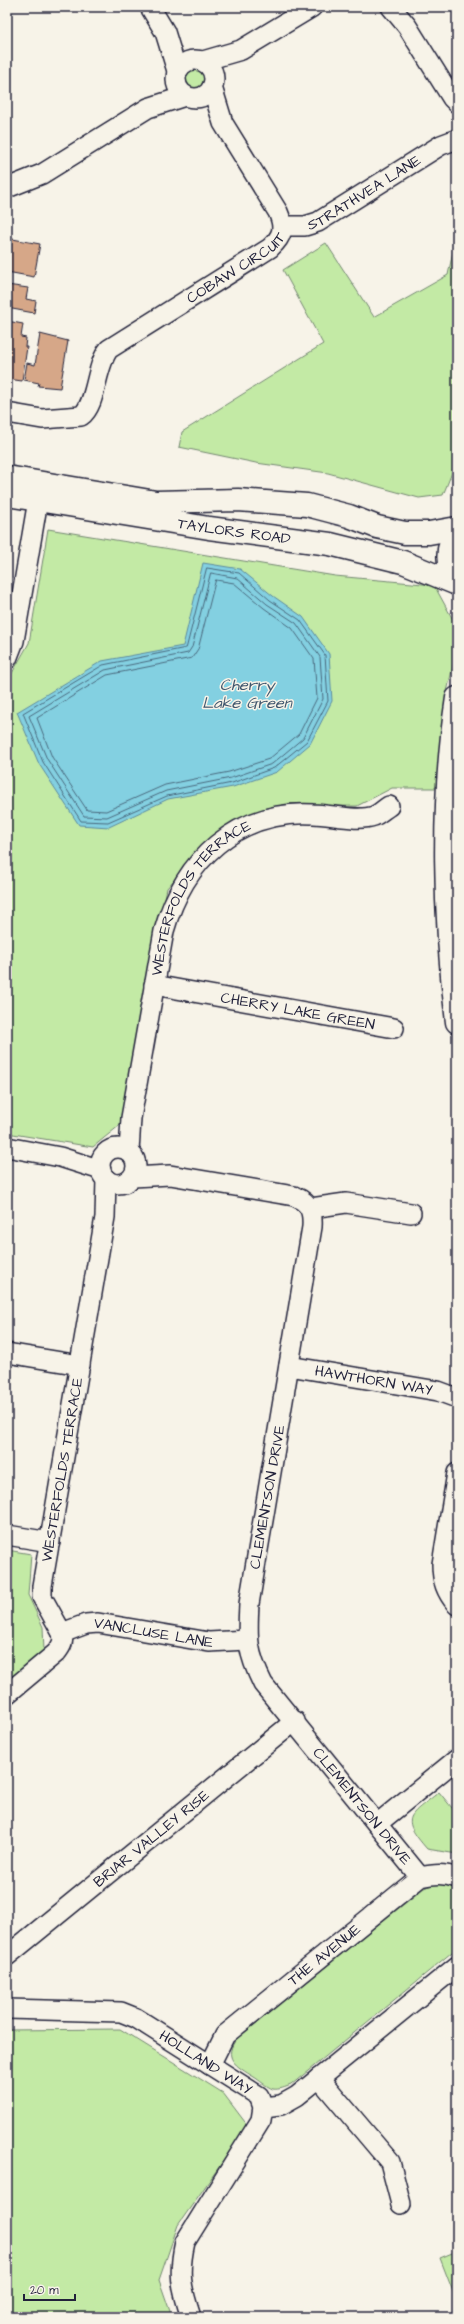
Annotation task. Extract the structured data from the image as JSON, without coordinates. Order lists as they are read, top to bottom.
{
  "streets": {
    "street": [
      "STRATHVEA LANE",
      "COBAW CIRCUIT",
      "TAYLORS ROAD",
      "WESTERFOLDS TERRACE",
      "CHERRY LAKE GREEN",
      "HAWTHORN WAY",
      "CLEMENTSON DRIVE",
      "VANCLUSE LANE",
      "BRIAR VALLEY RISE",
      "THE AVENUE",
      "HOLLAND WAY"
    ]
  },
  "crossings": [
    ["STRATHVEA LANE", "COBAW CIRCUIT"],
    ["WESTERFOLDS TERRACE", "CHERRY LAKE GREEN"],
    ["WESTERFOLDS TERRACE", "VANCLUSE LANE"],
    ["HAWTHORN WAY", "CLEMENTSON DRIVE"],
    ["CLEMENTSON DRIVE", "VANCLUSE LANE"],
    ["CLEMENTSON DRIVE", "BRIAR VALLEY RISE"],
    ["CLEMENTSON DRIVE", "THE AVENUE"],
    ["THE AVENUE", "HOLLAND WAY"]
  ],
  "water": ["Cherry Lake Green"],
  "scale_bar": "20 m"
}
